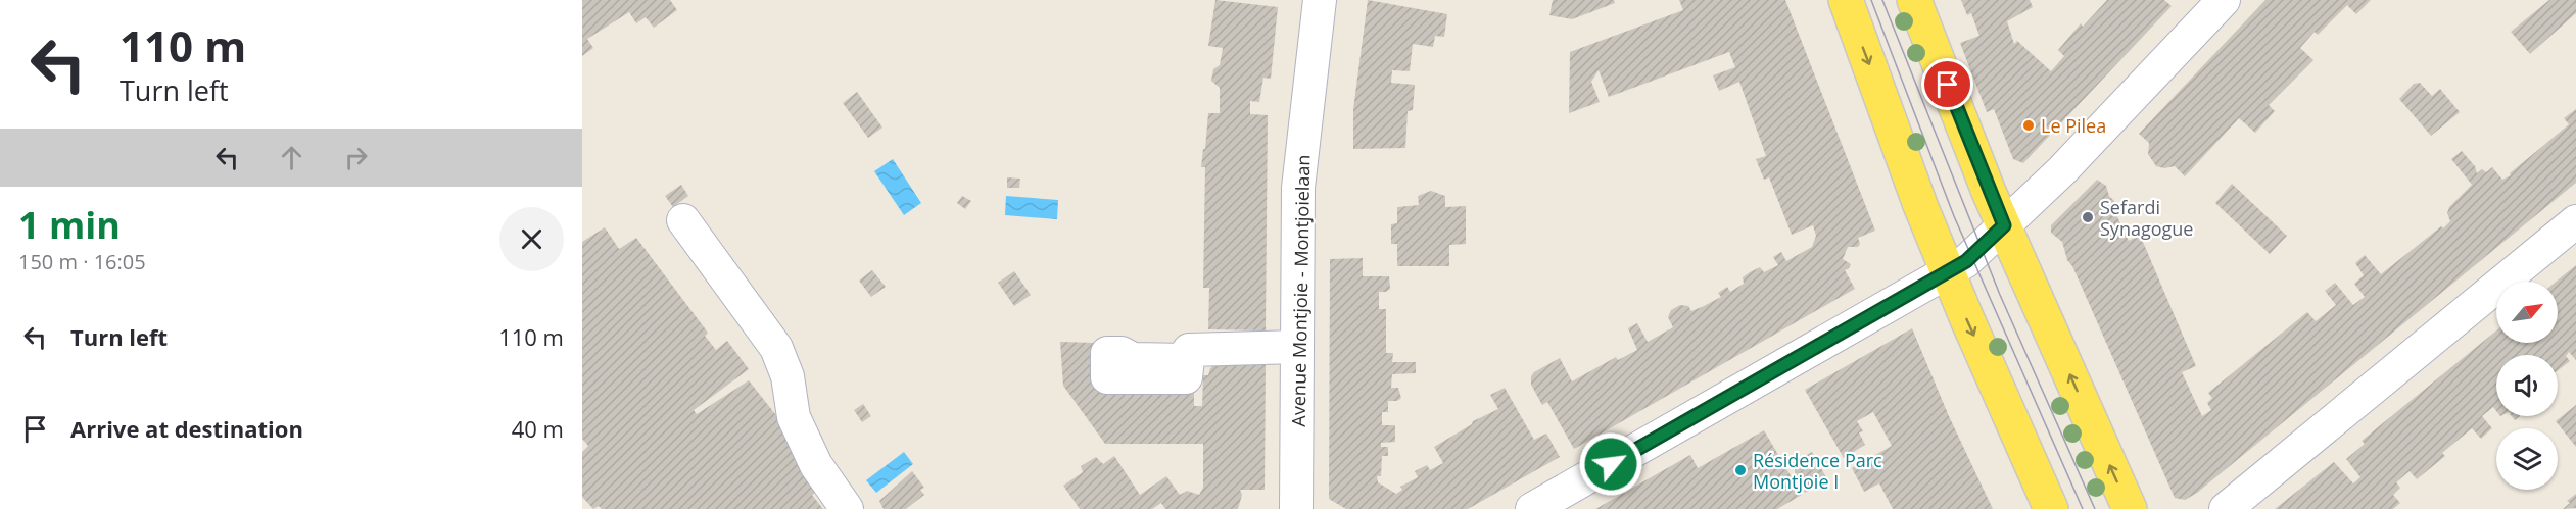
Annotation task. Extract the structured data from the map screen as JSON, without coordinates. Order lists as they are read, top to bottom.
{
  "streets": {
    "street": ["Avenue Montjoie - Montjoielaan"]
  },
  "places": ["Le Pilea", "Sefardi Synagogue", "Résidence Parc Montjoie I"],
  "north": "top right",
  "page": {
    "turn": ["110 m", "Turn left"],
    "heading": ["1 min", "150 m · 16:05"],
    "list": [
      {
        "name": "Turn left",
        "value": "110 m"
      },
      {
        "name": "Arrive at destination",
        "value": "40 m"
      }
    ]
  }
}
